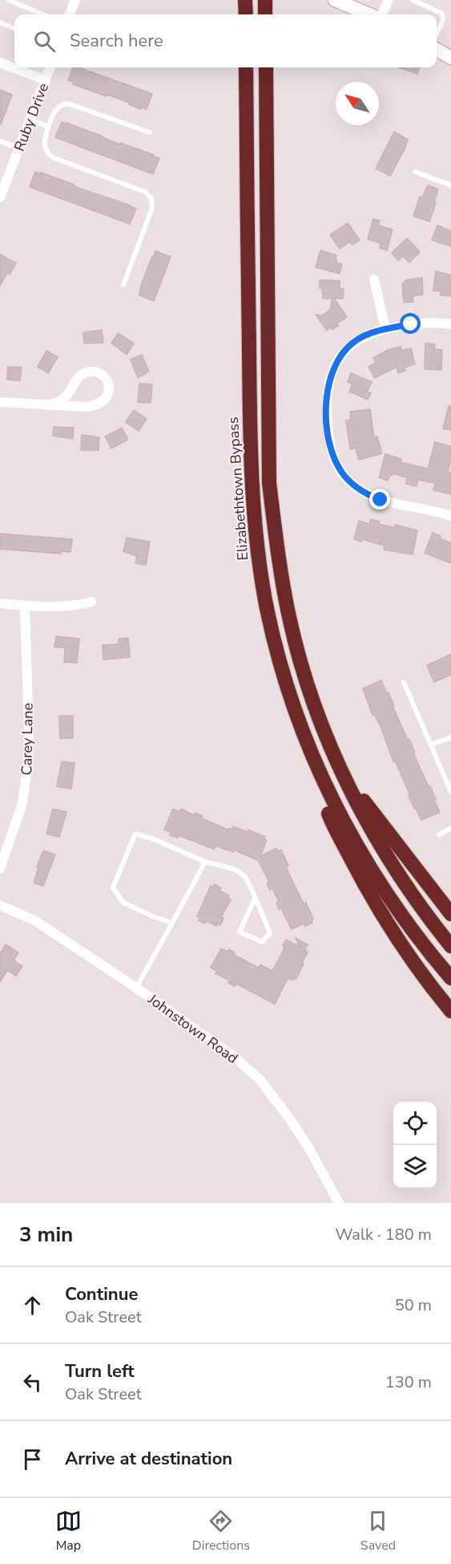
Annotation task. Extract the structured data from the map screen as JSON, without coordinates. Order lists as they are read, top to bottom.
{
  "streets": {
    "highway": ["Elizabethtown Bypass"],
    "street": ["Ruby Drive", "Carey Lane", "Johnstown Road"]
  },
  "north": "top left",
  "page": {
    "search": "Search here",
    "heading": ["3 min", "Walk · 180 m"],
    "list": [
      ["Continue", "Oak Street", "50 m"],
      ["Turn left", "Oak Street", "130 m"],
      "Arrive at destination"
    ],
    "nav": ["Map", "Directions", "Saved"]
  }
}
